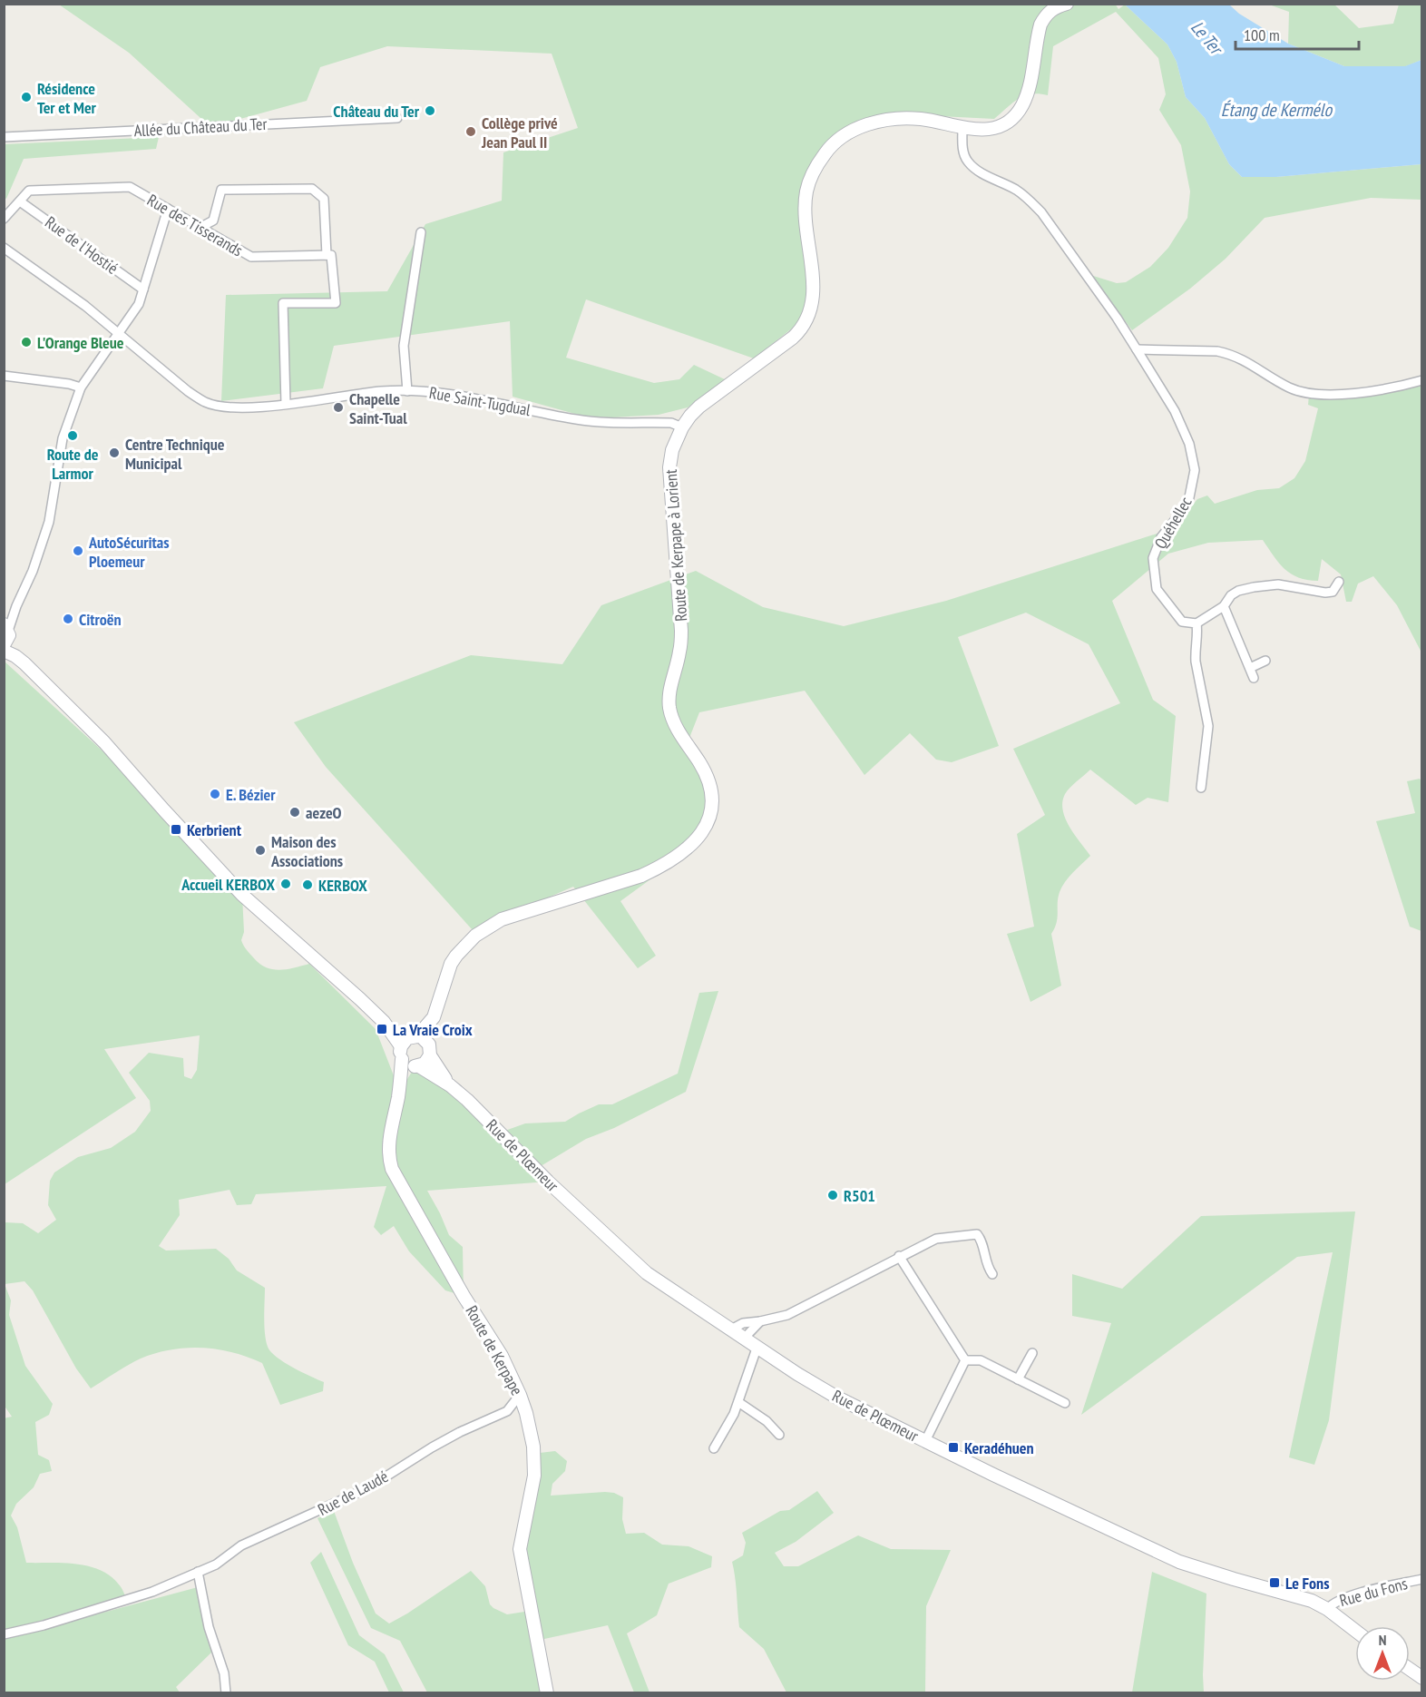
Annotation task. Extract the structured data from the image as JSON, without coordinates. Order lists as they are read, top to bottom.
{
  "streets": {
    "main road": ["Route de Kerpape à Lorient", "Rue de Plœmeur", "Route de Kerpape"],
    "street": [
      "Allée du Château du Ter",
      "Rue des Tisserands",
      "Rue de l'Hostié",
      "Rue Saint-Tugdual",
      "Quéhellec",
      "Rue de Laudé",
      "Rue du Fons"
    ]
  },
  "crossings": [
    ["Rue des Tisserands", "Rue de l'Hostié"],
    ["Rue Saint-Tugdual", "Route de Kerpape à Lorient"],
    ["Quéhellec", "Route de Kerpape à Lorient"],
    ["Route de Kerpape à Lorient", "Rue de Plœmeur"],
    ["Route de Kerpape à Lorient", "Route de Kerpape"],
    ["Rue de Plœmeur", "Route de Kerpape"],
    ["Rue de Plœmeur", "Rue du Fons"],
    ["Route de Kerpape", "Rue de Laudé"]
  ],
  "water": ["Le Ter", "Étang de Kermélo"],
  "places": {
    "other": [
      "Résidence Ter et Mer",
      "Château du Ter",
      "Collège privé Jean Paul II",
      "L'Orange Bleue",
      "Chapelle Saint-Tual",
      "Route de Larmor",
      "Centre Technique Municipal",
      "AutoSécuritas Ploemeur",
      "Citroën",
      "E. Bézier",
      "aezeO",
      "Maison des Associations",
      "Accueil KERBOX",
      "KERBOX",
      "R501"
    ],
    "transit": [
      "Kerbrient",
      "La Vraie Croix",
      "Keradéhuen",
      "Le Fons"
    ]
  },
  "scale_bar": "100 m",
  "north": "top"
}
